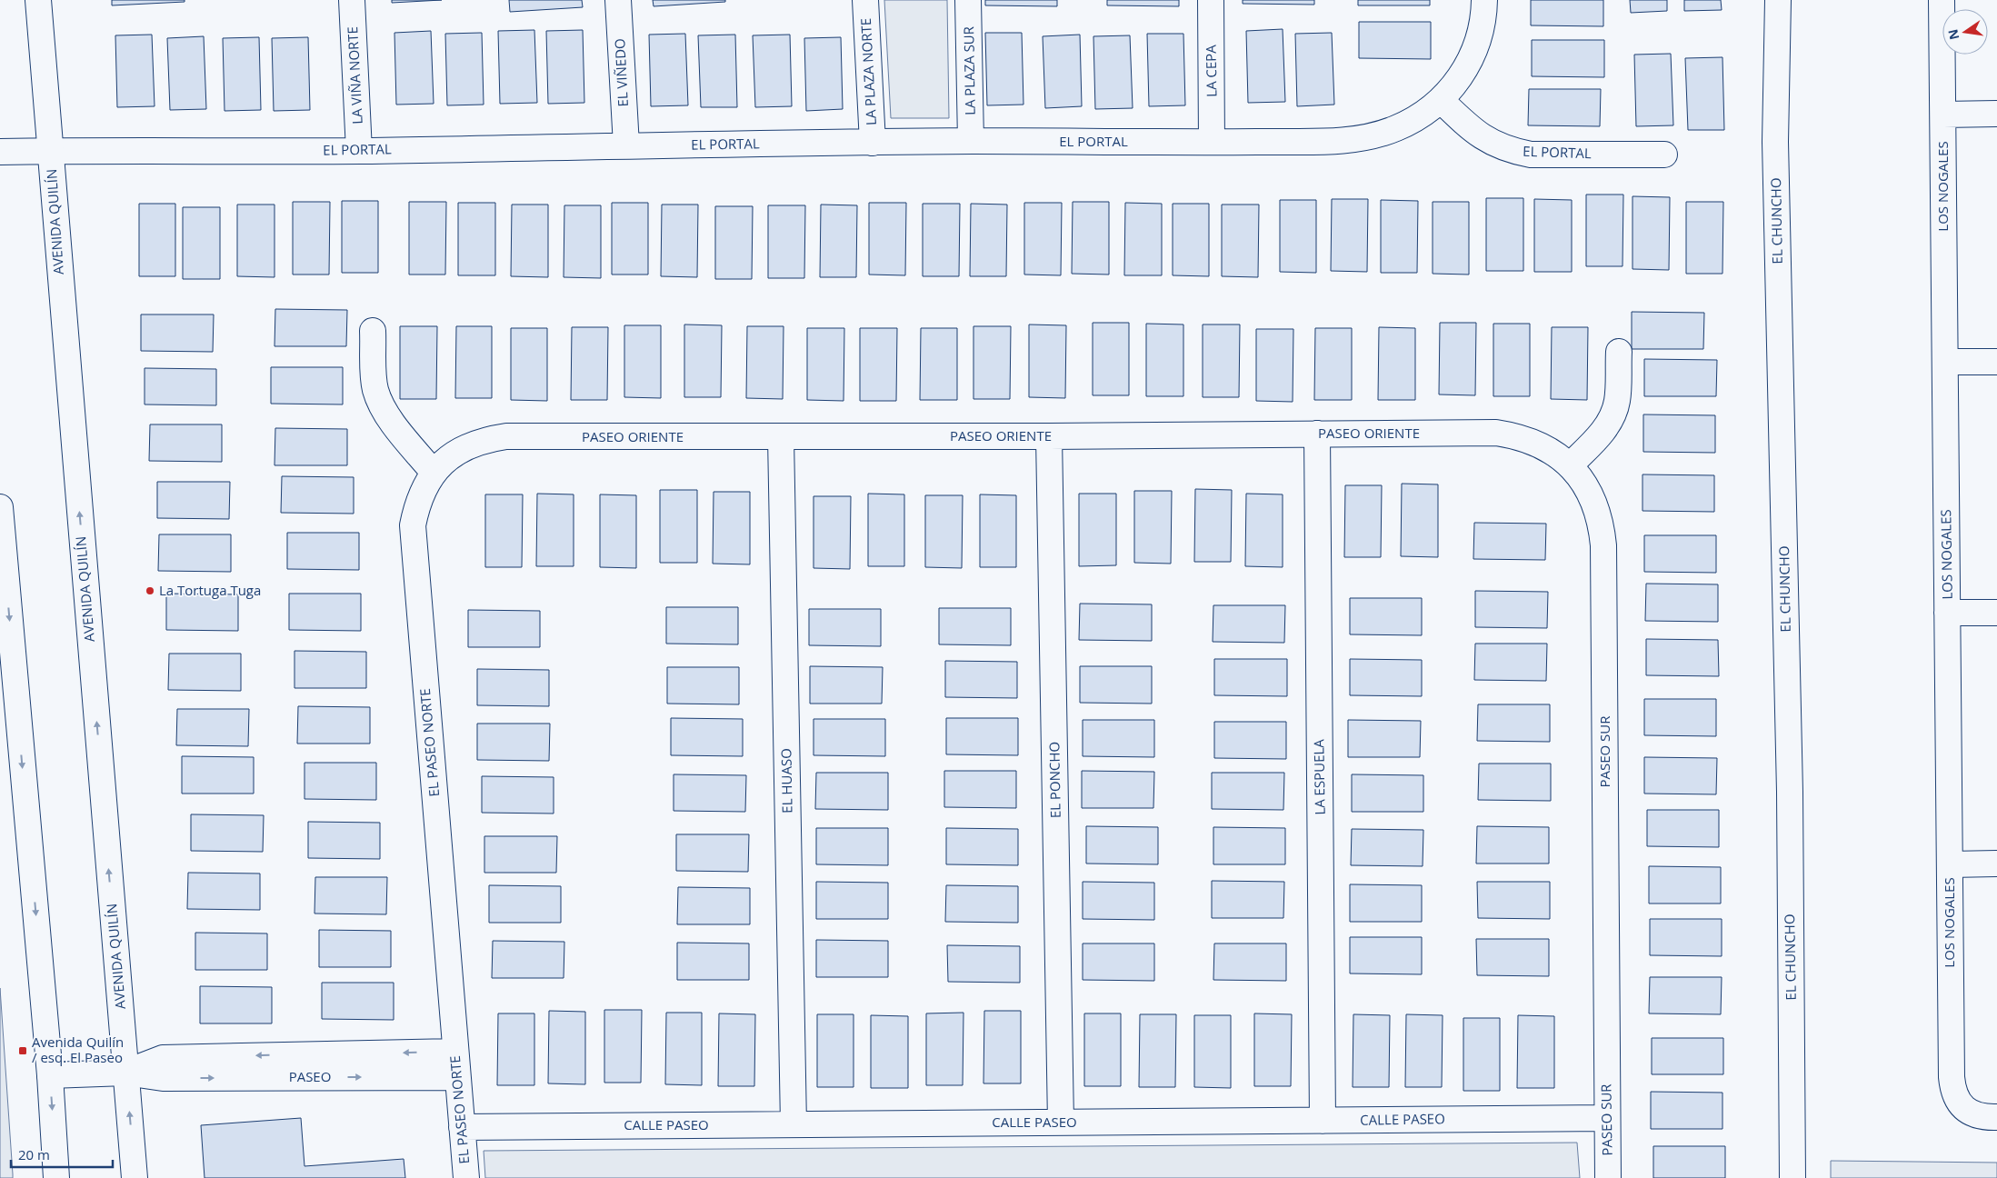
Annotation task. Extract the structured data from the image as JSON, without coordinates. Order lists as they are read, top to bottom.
{
  "streets": {
    "street": [
      "LA PLAZA SUR",
      "LA CEPA",
      "LA PLAZA NORTE",
      "EL VIÑEDO",
      "LA VIÑA NORTE",
      "EL PORTAL",
      "LOS NOGALES",
      "EL CHUNCHO",
      "AVENIDA QUILÍN",
      "PASEO ORIENTE",
      "EL PASEO NORTE",
      "PASEO SUR",
      "LA ESPUELA",
      "EL PONCHO",
      "EL HUASO",
      "PASEO",
      "CALLE PASEO"
    ]
  },
  "crossings": [
    ["LA PLAZA SUR", "EL PORTAL"],
    ["LA CEPA", "EL PORTAL"],
    ["LA PLAZA NORTE", "EL PORTAL"],
    ["EL VIÑEDO", "EL PORTAL"],
    ["LA VIÑA NORTE", "EL PORTAL"],
    ["EL PORTAL", "AVENIDA QUILÍN"],
    ["PASEO ORIENTE", "EL PASEO NORTE"],
    ["PASEO ORIENTE", "PASEO SUR"],
    ["PASEO ORIENTE", "LA ESPUELA"],
    ["PASEO ORIENTE", "EL PONCHO"],
    ["PASEO ORIENTE", "EL HUASO"],
    ["EL PASEO NORTE", "PASEO"],
    ["EL PASEO NORTE", "CALLE PASEO"],
    ["PASEO SUR", "CALLE PASEO"],
    ["LA ESPUELA", "CALLE PASEO"],
    ["EL PONCHO", "CALLE PASEO"],
    ["EL HUASO", "CALLE PASEO"]
  ],
  "places": {
    "other": ["La Tortuga Tuga"],
    "transit": ["Avenida Quilín / esq. El Paseo"]
  },
  "scale_bar": "20 m",
  "north": "left"
}
